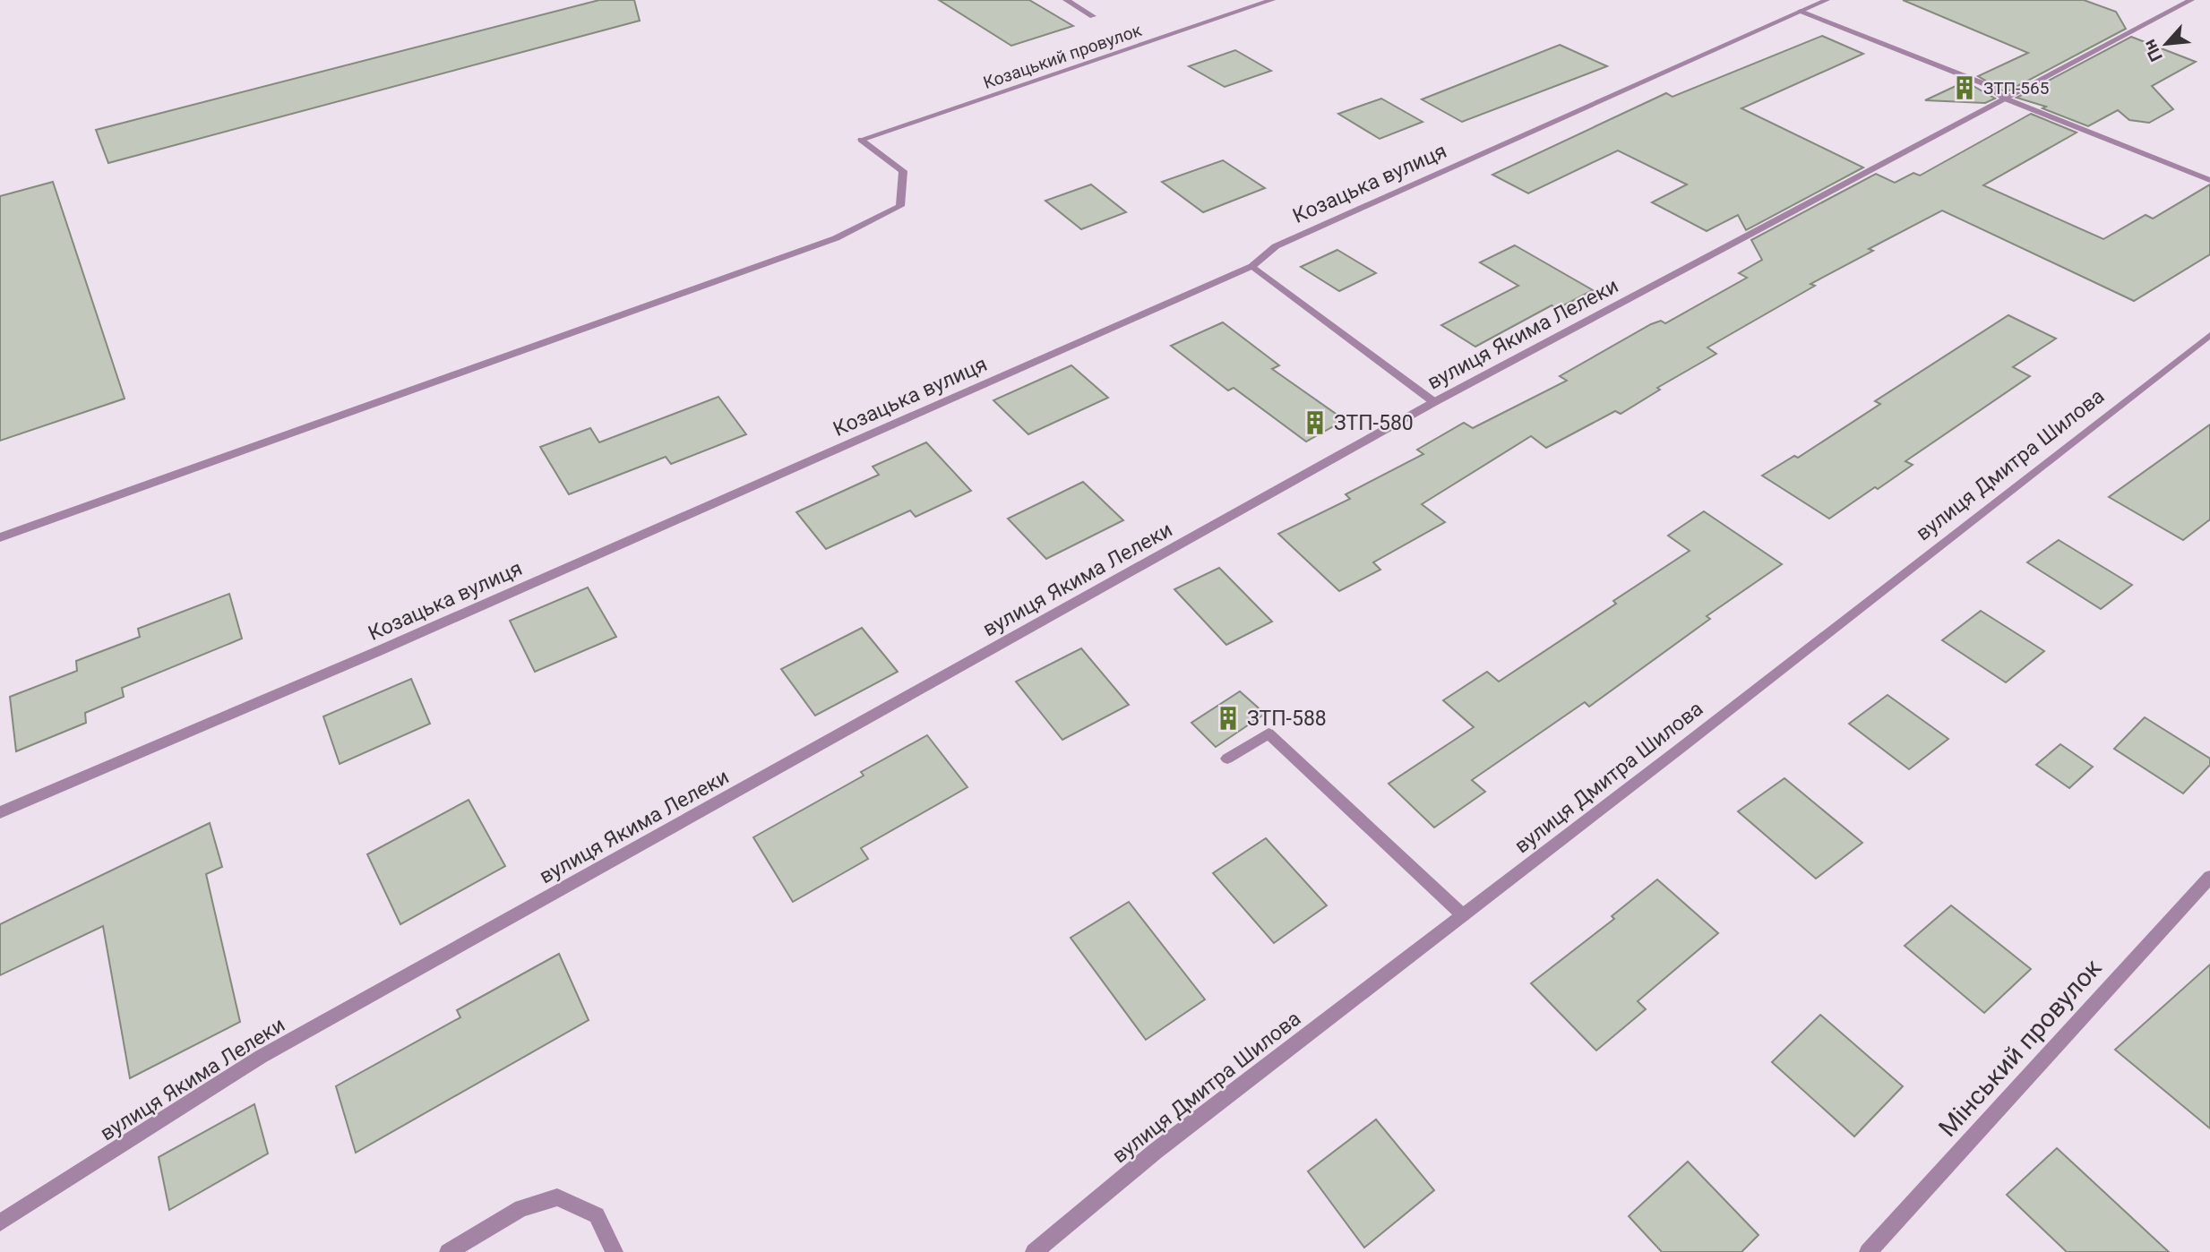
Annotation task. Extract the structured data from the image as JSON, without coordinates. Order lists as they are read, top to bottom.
{
  "streets": {
    "street": [
      "Козацький провулок",
      "Козацька вулиця",
      "вулиця Якима Лелеки",
      "вулиця Дмитра Шилова",
      "Мінський провулок"
    ]
  },
  "places": {
    "building": ["ЗТП-565", "ЗТП-580", "ЗТП-588"]
  },
  "north": "bottom left"
}
